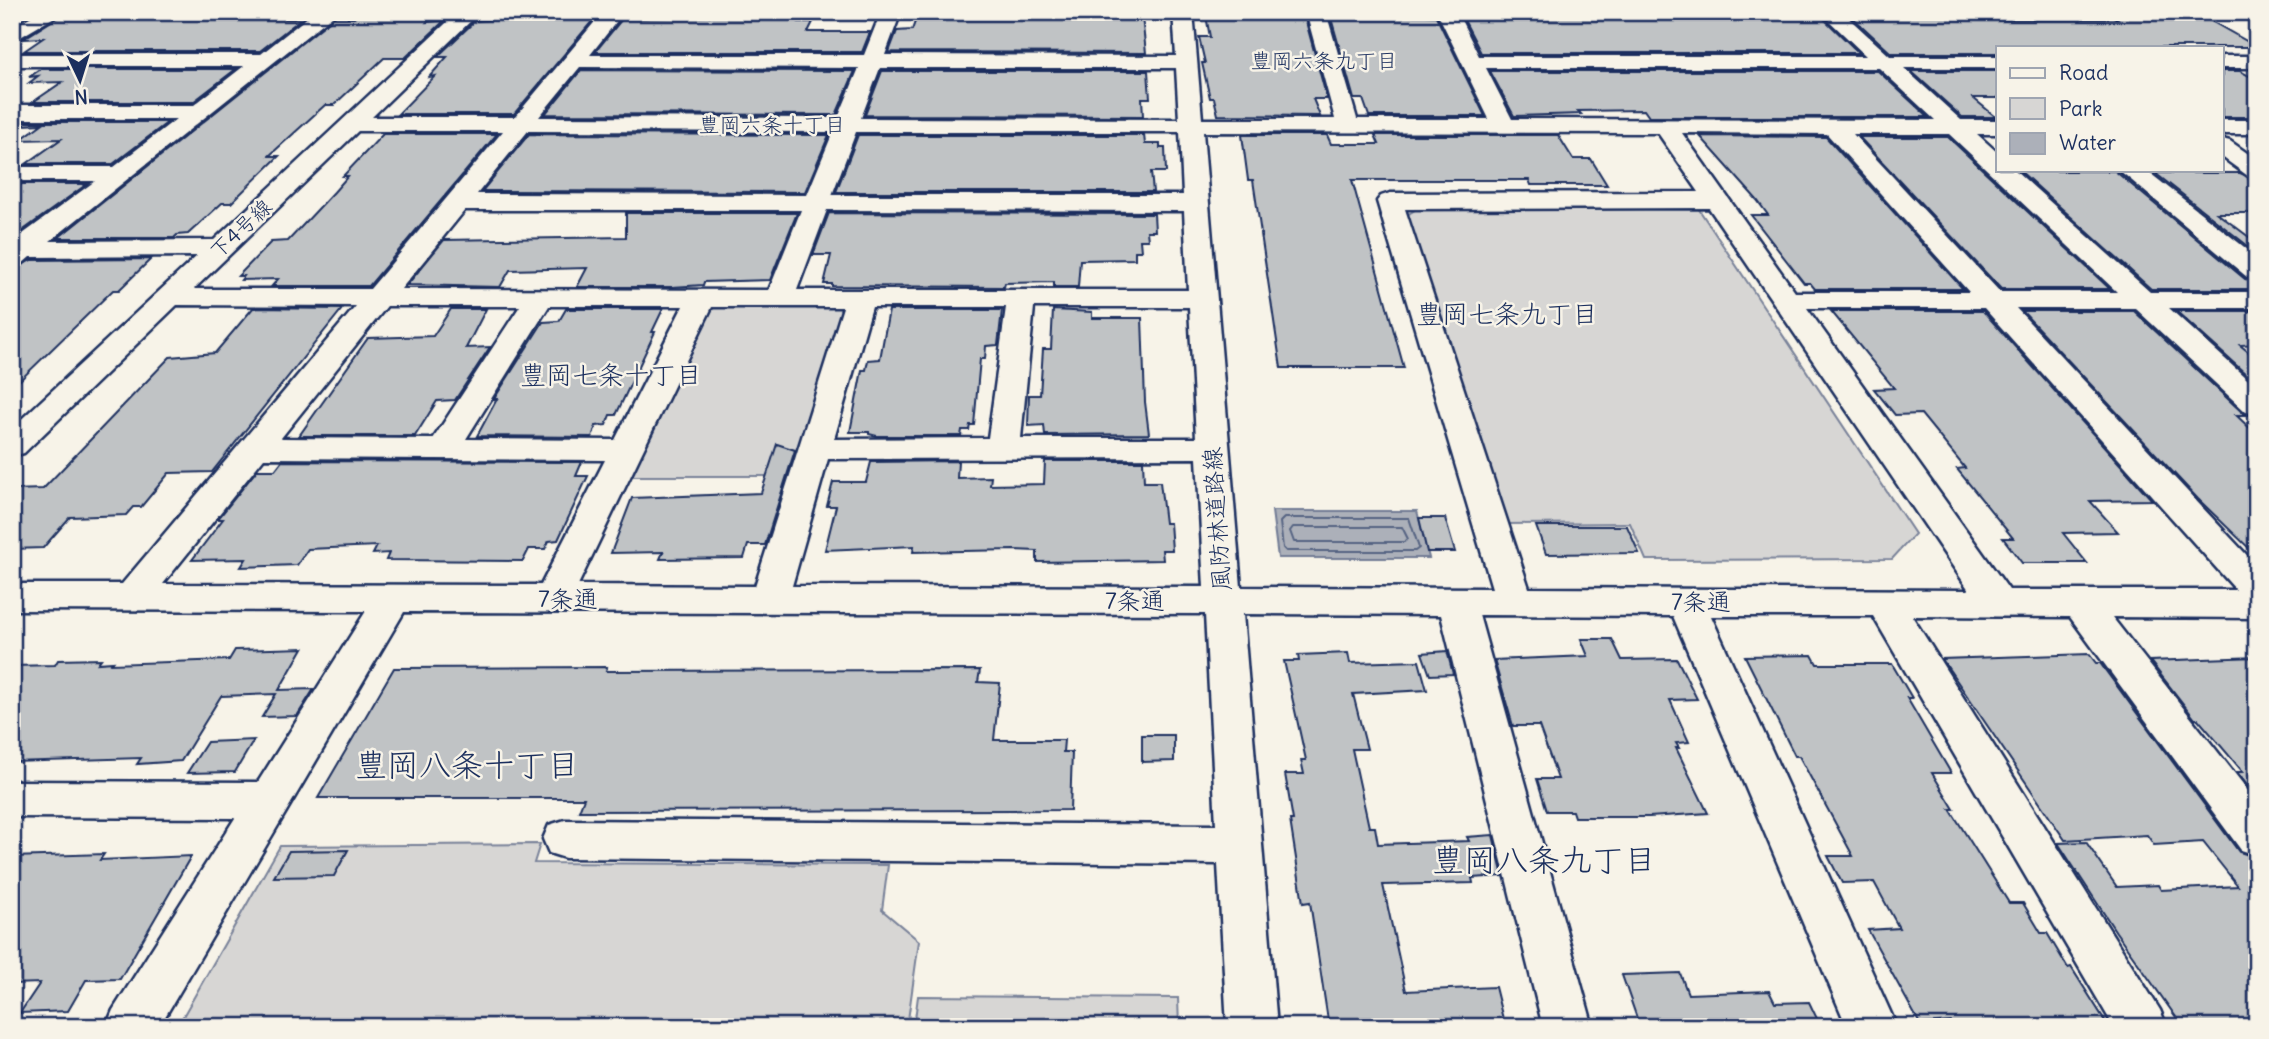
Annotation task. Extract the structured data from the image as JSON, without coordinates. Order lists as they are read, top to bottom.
{
  "streets": {
    "street": ["下4号線", "風防林道路線", "7条通"]
  },
  "crossings": [
    ["風防林道路線", "7条通"]
  ],
  "districts": [
    "豊岡六条九丁目",
    "豊岡六条十丁目",
    "豊岡七条九丁目",
    "豊岡七条十丁目",
    "豊岡八条十丁目",
    "豊岡八条九丁目"
  ],
  "legend": ["Road", "Park", "Water"],
  "north": "bottom"
}
